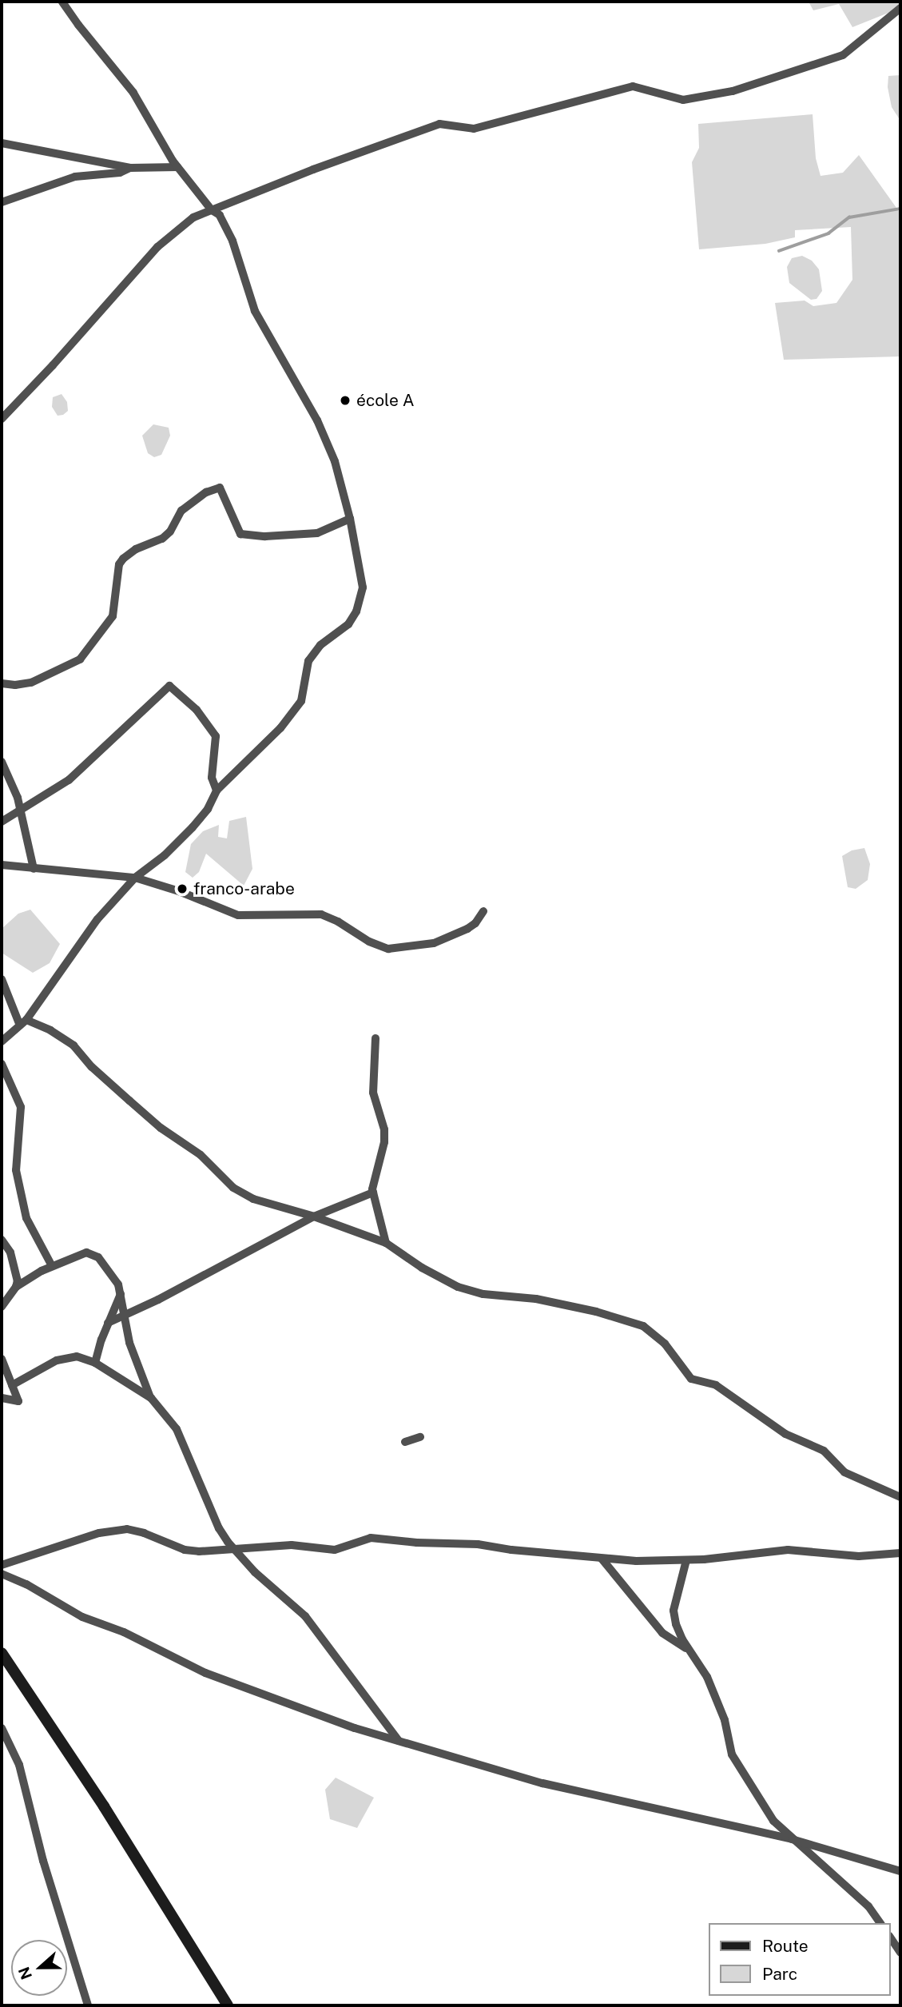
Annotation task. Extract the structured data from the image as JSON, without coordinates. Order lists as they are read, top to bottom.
{
  "places": ["école A", "franco-arabe"],
  "legend": ["Route", "Parc"],
  "north": "left"
}
